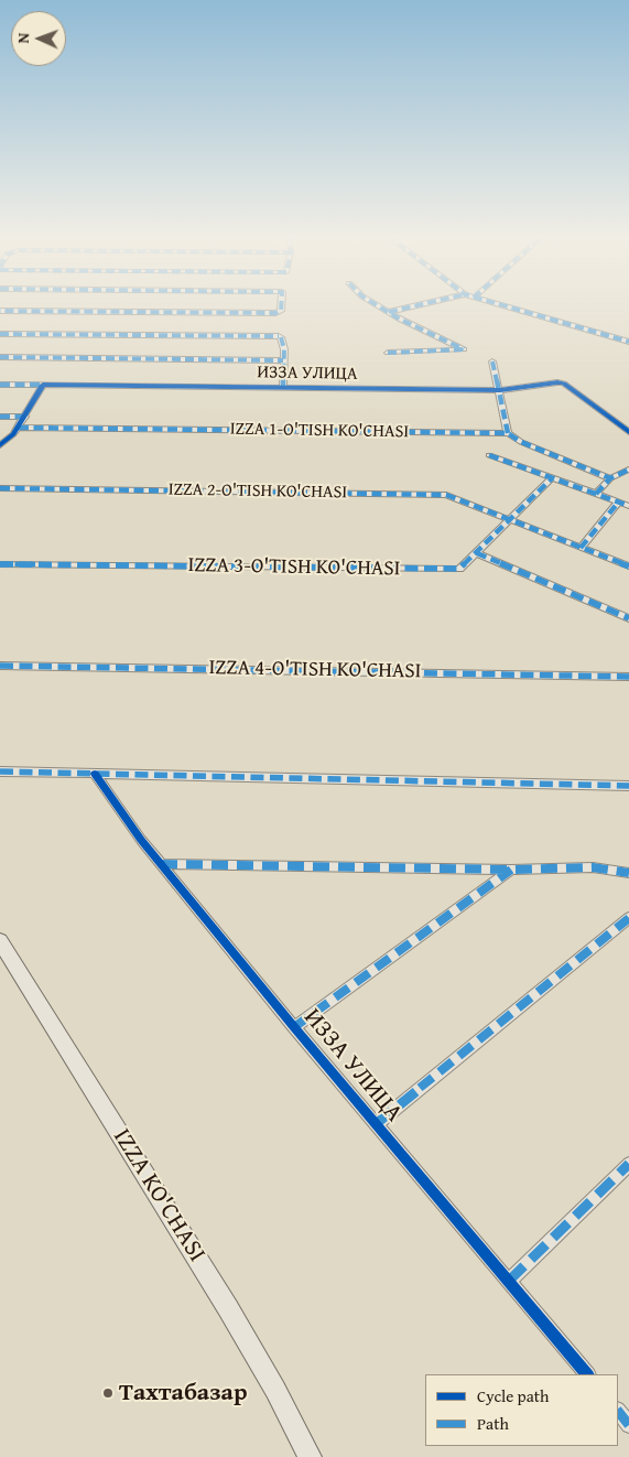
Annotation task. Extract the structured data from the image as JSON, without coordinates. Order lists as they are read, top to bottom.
{
  "streets": {
    "main road": ["IZZA KO'CHASI"],
    "street": [
      "ИЗЗА УЛИЦА",
      "IZZA 1-O'TISH KO'CHASI",
      "IZZA 2-O'TISH KO'CHASI",
      "IZZA 3-O'TISH KO'CHASI",
      "IZZA 4-O'TISH KO'CHASI"
    ]
  },
  "crossings": [
    ["IZZA 2-O'TISH KO'CHASI", "IZZA 3-O'TISH KO'CHASI"]
  ],
  "places": ["Тахтабазар"],
  "legend": ["Cycle path", "Path"],
  "north": "left"
}
